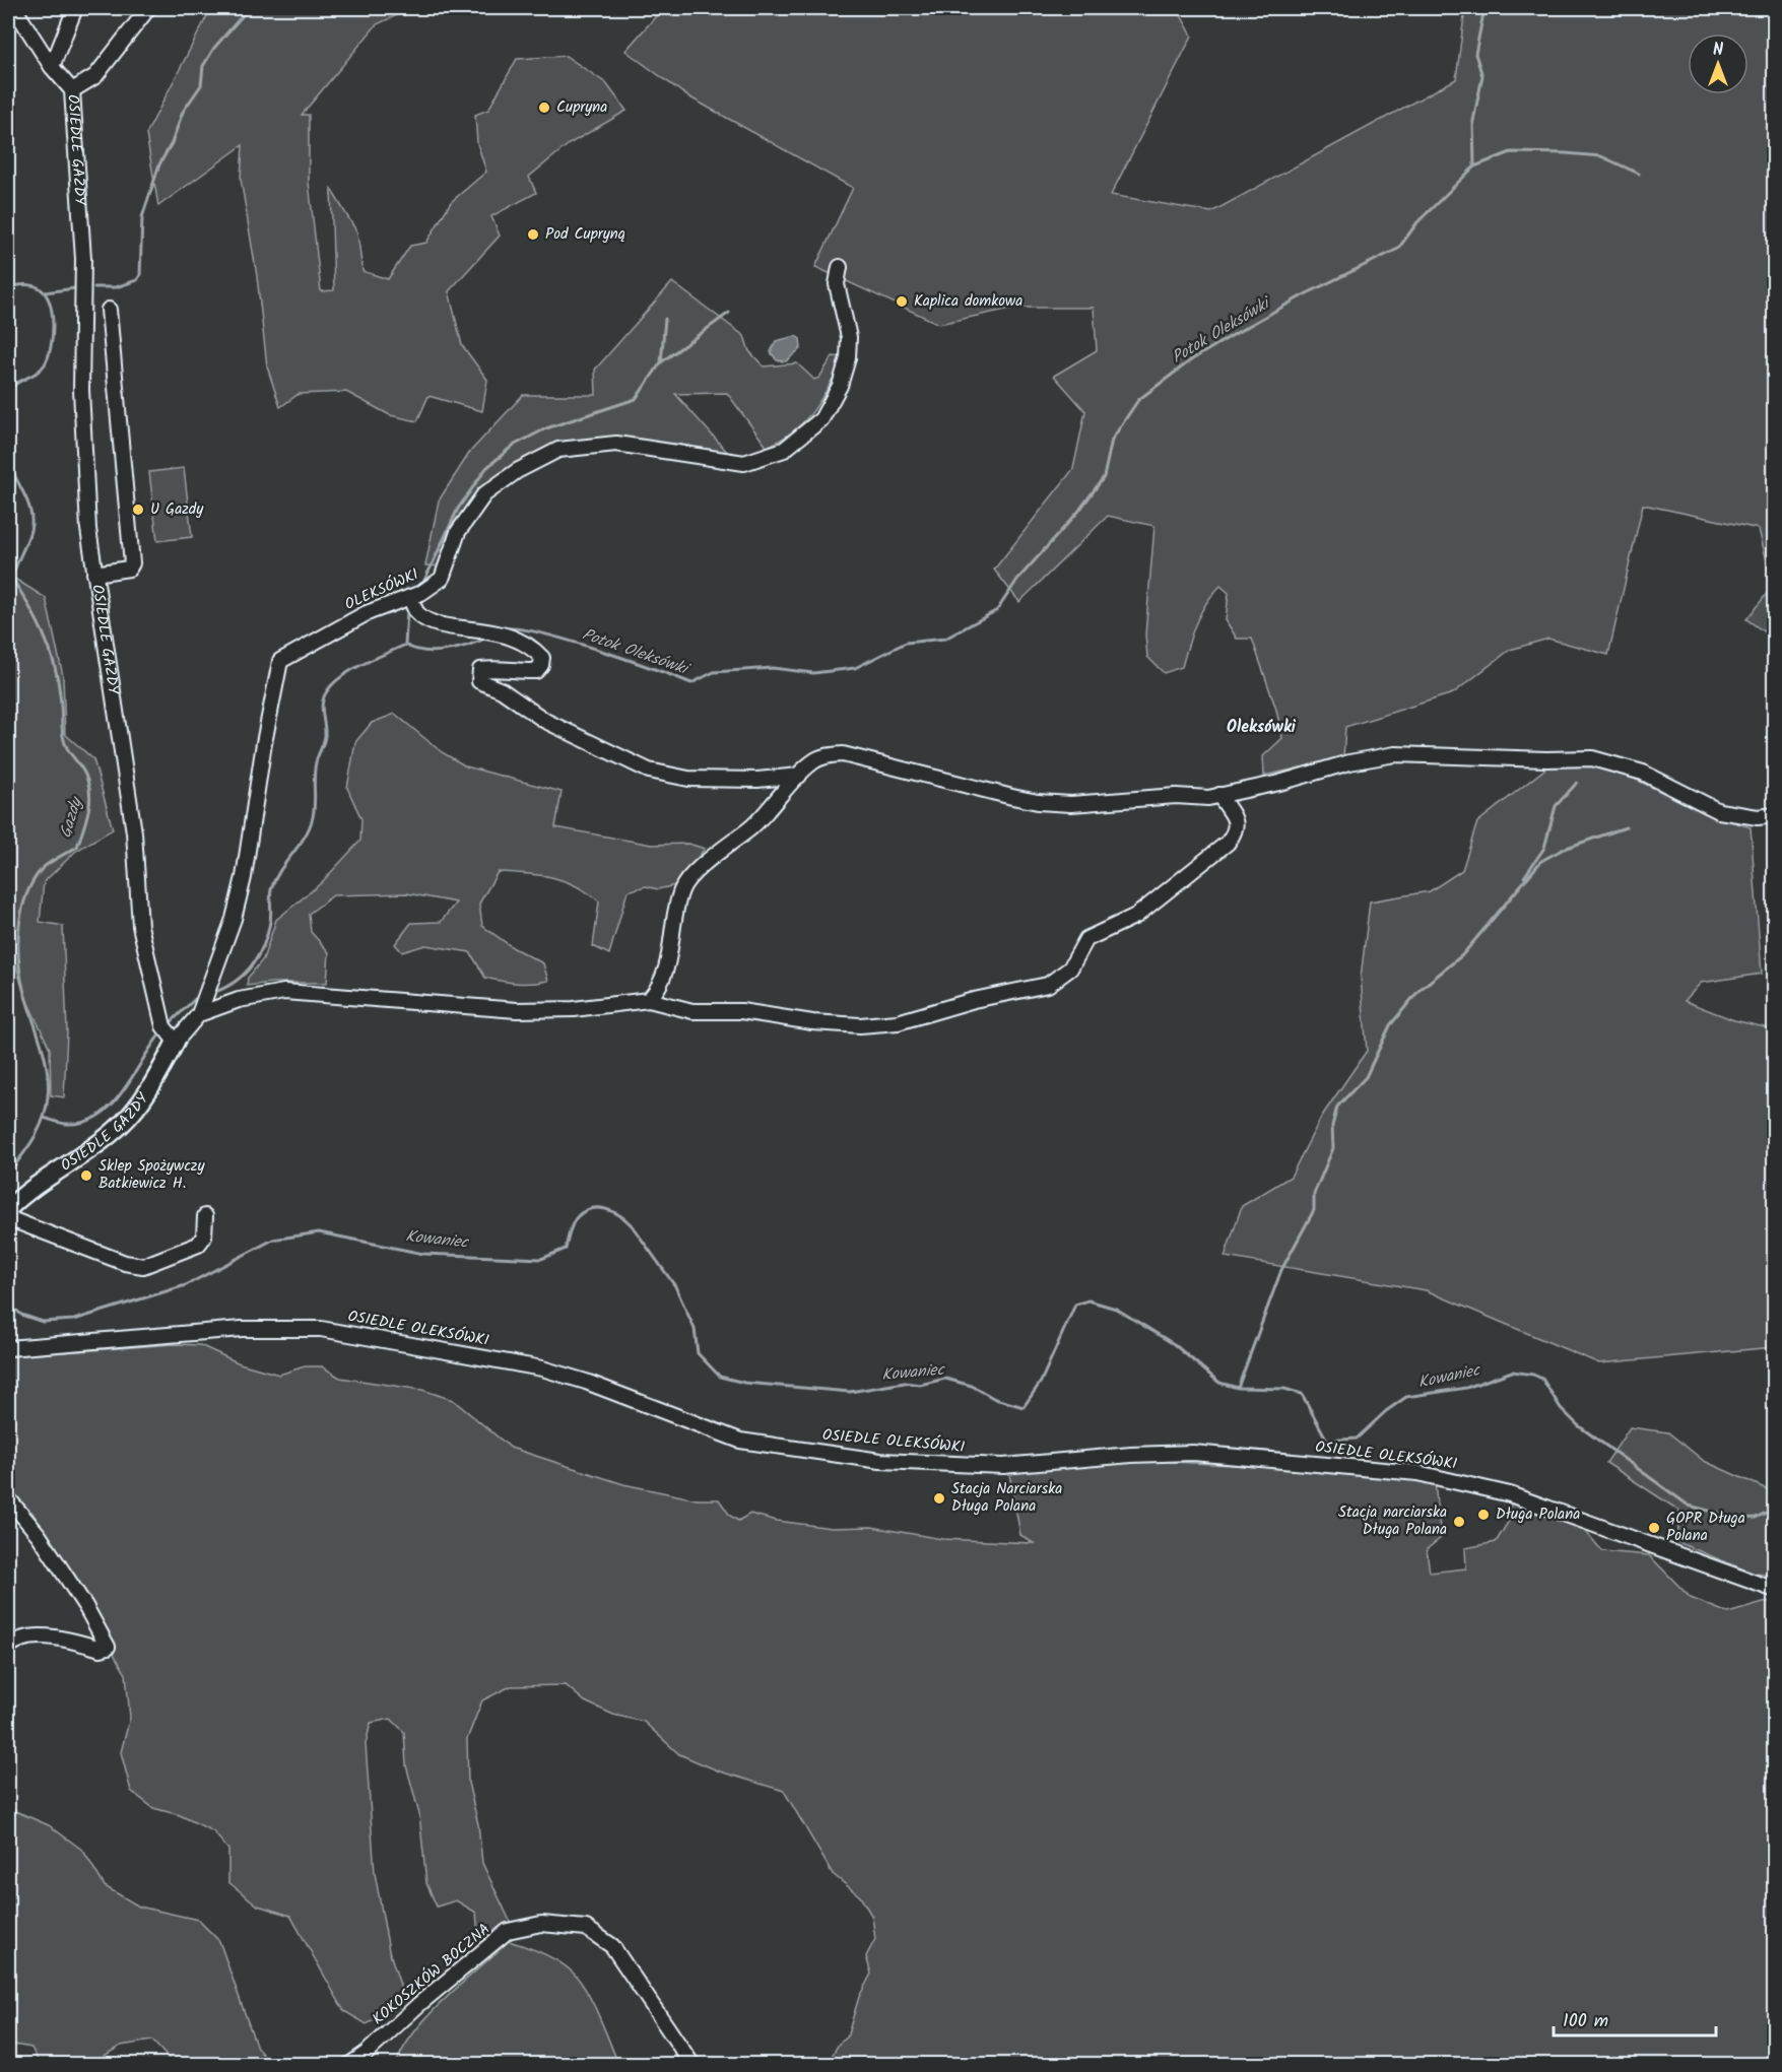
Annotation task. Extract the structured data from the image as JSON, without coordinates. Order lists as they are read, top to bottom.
{
  "streets": {
    "street": [
      "OSIEDLE GAZDY",
      "OLEKSÓWKI",
      "OSIEDLE OLEKSÓWKI",
      "KOKOSZKÓW BOCZNA"
    ]
  },
  "crossings": [
    ["OSIEDLE GAZDY", "OLEKSÓWKI"]
  ],
  "districts": ["Oleksówki"],
  "water": ["Potok Oleksówki", "Gazdy", "Kowaniec"],
  "places": [
    "Cupryna",
    "Pod Cupryną",
    "Kaplica domkowa",
    "U Gazdy",
    "Sklep Spożywczy Batkiewicz H.",
    "Stacja Narciarska Długa Polana",
    "Długa Polana",
    "Stacja narciarska Długa Polana",
    "GOPR Długa Polana"
  ],
  "scale_bar": "100 m",
  "north": "top"
}
